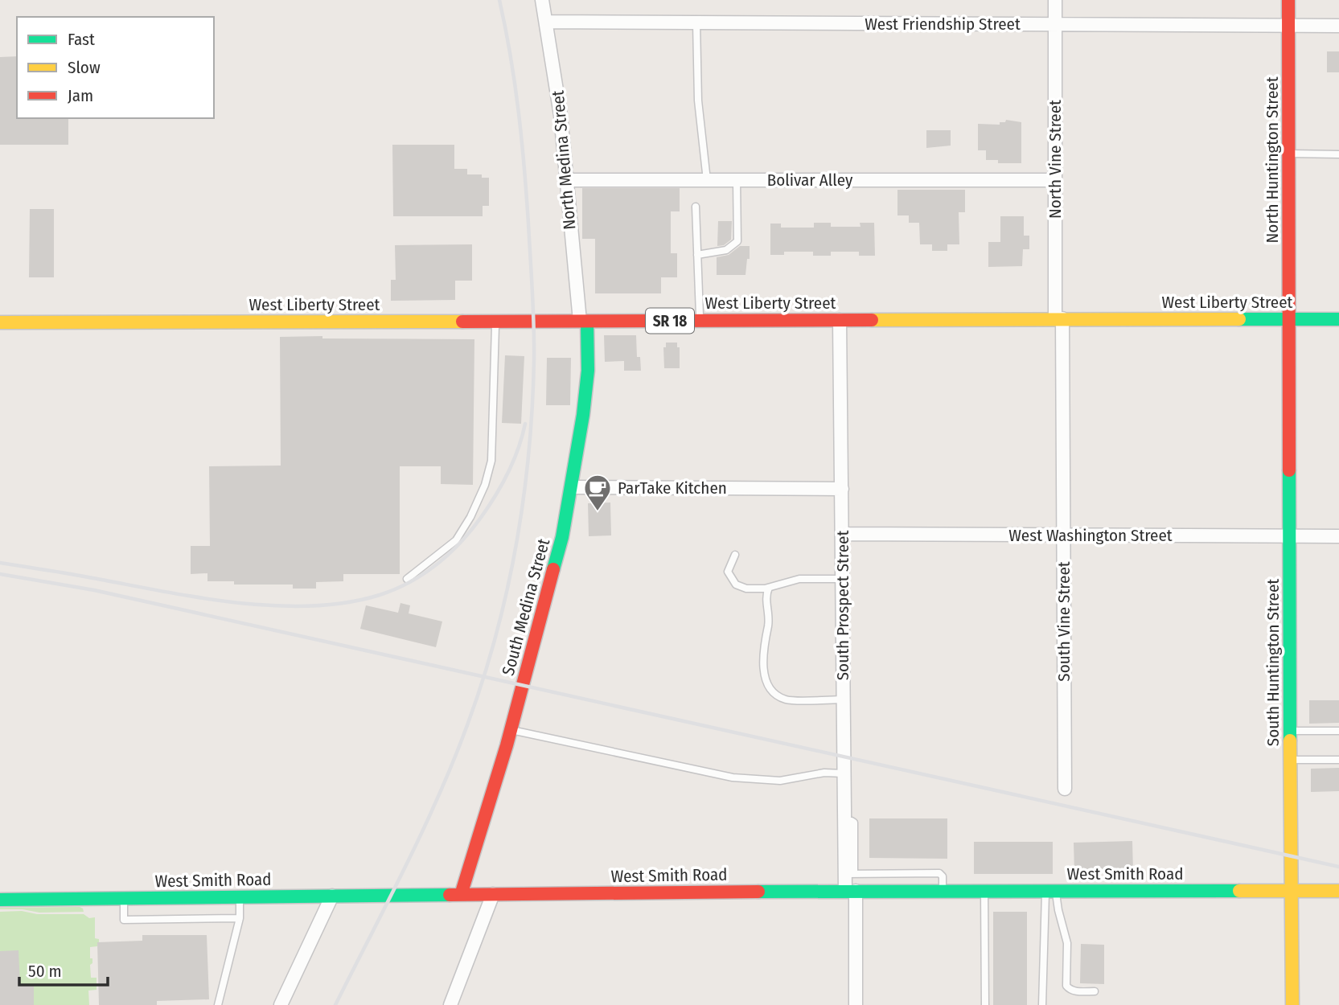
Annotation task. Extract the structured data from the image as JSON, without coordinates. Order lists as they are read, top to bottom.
{
  "streets": {
    "main road": [
      "North Huntington Street",
      "West Liberty Street",
      "SR 18",
      "South Medina Street",
      "South Huntington Street",
      "West Smith Road"
    ],
    "street": [
      "West Friendship Street",
      "North Vine Street",
      "North Medina Street",
      "Bolivar Alley",
      "West Washington Street",
      "South Prospect Street",
      "South Vine Street"
    ]
  },
  "crossings": [
    ["West Friendship Street", "North Vine Street"],
    ["West Friendship Street", "North Medina Street"],
    ["West Friendship Street", "North Huntington Street"],
    ["North Vine Street", "Bolivar Alley"],
    ["North Vine Street", "West Liberty Street"],
    ["North Vine Street", "South Vine Street"],
    ["North Medina Street", "Bolivar Alley"],
    ["North Medina Street", "West Liberty Street"],
    ["North Medina Street", "South Medina Street"],
    ["North Huntington Street", "West Liberty Street"],
    ["North Huntington Street", "South Huntington Street"],
    ["West Liberty Street", "South Prospect Street"],
    ["West Liberty Street", "South Medina Street"],
    ["West Liberty Street", "South Vine Street"],
    ["West Liberty Street", "South Huntington Street"],
    ["West Washington Street", "South Prospect Street"],
    ["West Washington Street", "South Vine Street"],
    ["West Washington Street", "South Huntington Street"],
    ["South Prospect Street", "West Smith Road"],
    ["South Medina Street", "West Smith Road"],
    ["South Huntington Street", "West Smith Road"]
  ],
  "places": {
    "cafe": ["ParTake Kitchen"]
  },
  "legend": ["Fast", "Slow", "Jam"],
  "scale_bar": "50 m"
}
